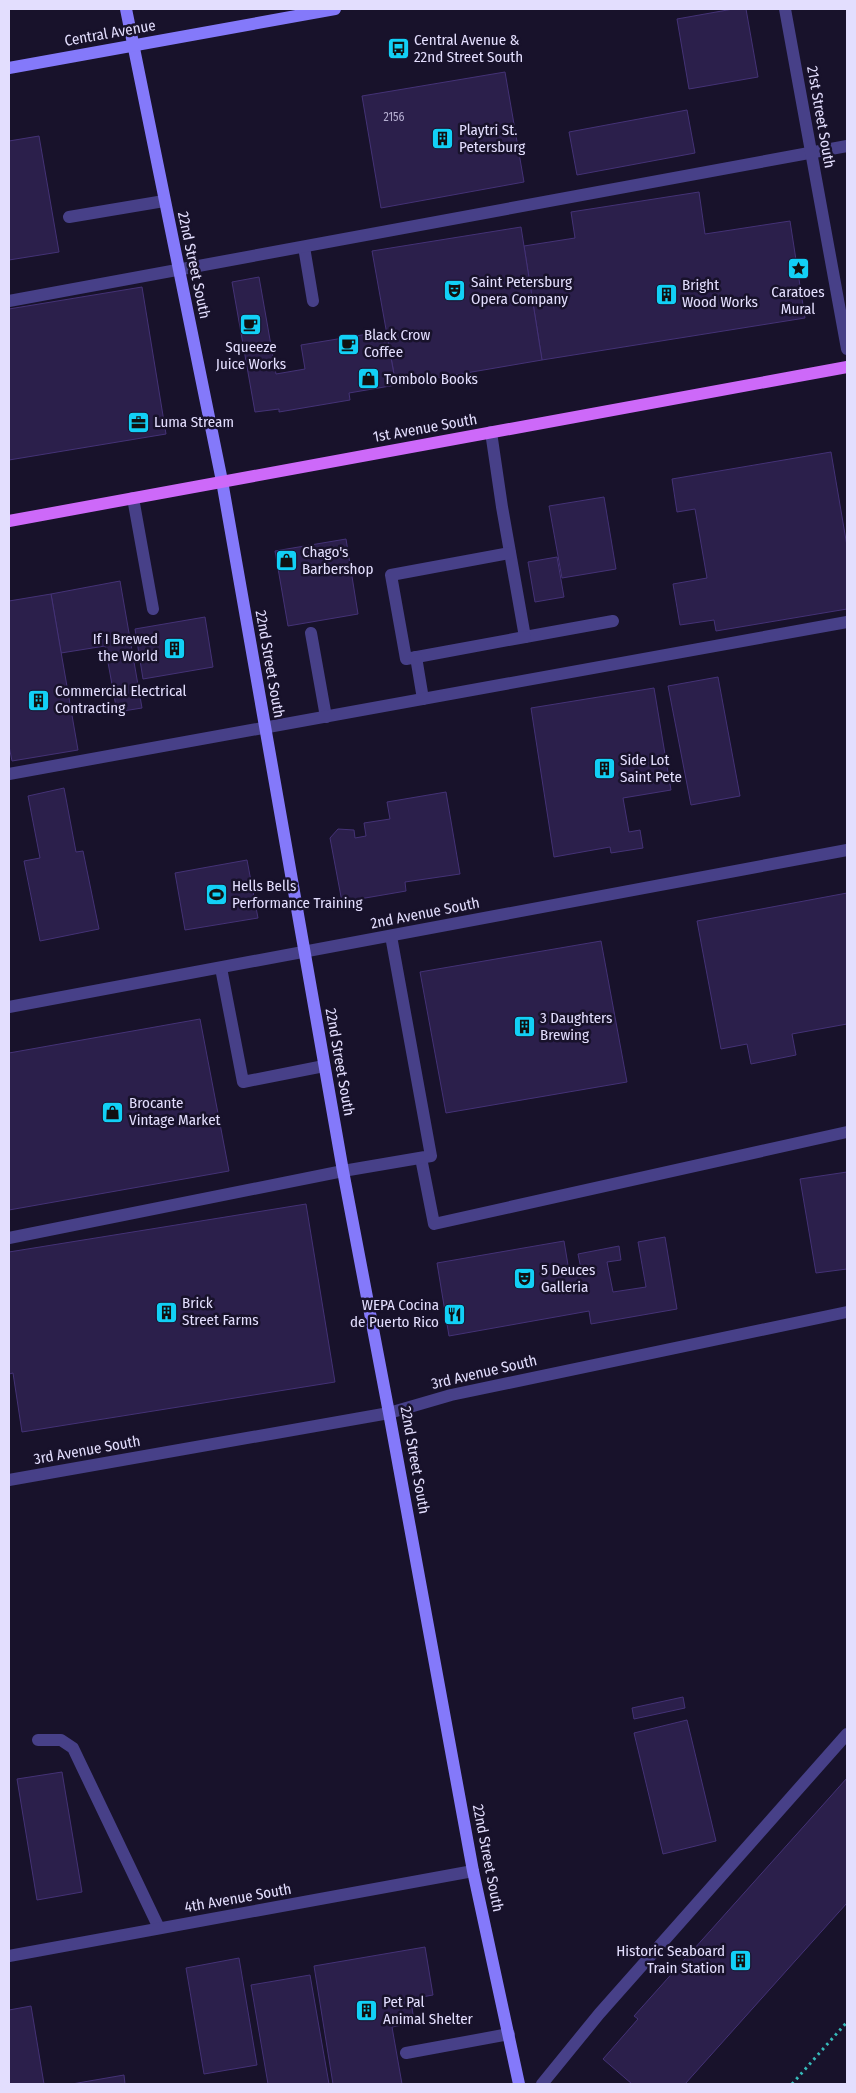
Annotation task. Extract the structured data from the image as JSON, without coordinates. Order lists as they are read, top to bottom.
{
  "streets": {
    "main road": ["1st Avenue South"],
    "street": [
      "Central Avenue",
      "21st Street South",
      "22nd Street South",
      "2nd Avenue South",
      "3rd Avenue South",
      "4th Avenue South"
    ]
  },
  "crossings": [
    ["Central Avenue", "22nd Street South"],
    ["22nd Street South", "1st Avenue South"],
    ["22nd Street South", "2nd Avenue South"],
    ["22nd Street South", "3rd Avenue South"],
    ["22nd Street South", "4th Avenue South"]
  ],
  "places": {
    "bus stop": ["Central Avenue & 22nd Street South"],
    "building": [
      "Playtri St. Petersburg",
      "Bright Wood Works",
      "If I Brewed the World",
      "Commercial Electrical Contracting",
      "Side Lot Saint Pete",
      "3 Daughters Brewing",
      "Brick Street Farms",
      "Historic Seaboard Train Station",
      "Pet Pal Animal Shelter"
    ],
    "place": ["Caratoes Mural"],
    "theatre": ["Saint Petersburg Opera Company", "5 Deuces Galleria"],
    "cafe": ["Squeeze Juice Works", "Black Crow Coffee"],
    "shop": ["Tombolo Books", "Chago's Barbershop", "Brocante Vintage Market"],
    "office": ["Luma Stream"],
    "sports": ["Hells Bells Performance Training"],
    "restaurant": ["WEPA Cocina de Puerto Rico"]
  },
  "house_numbers": ["2156"]
}
